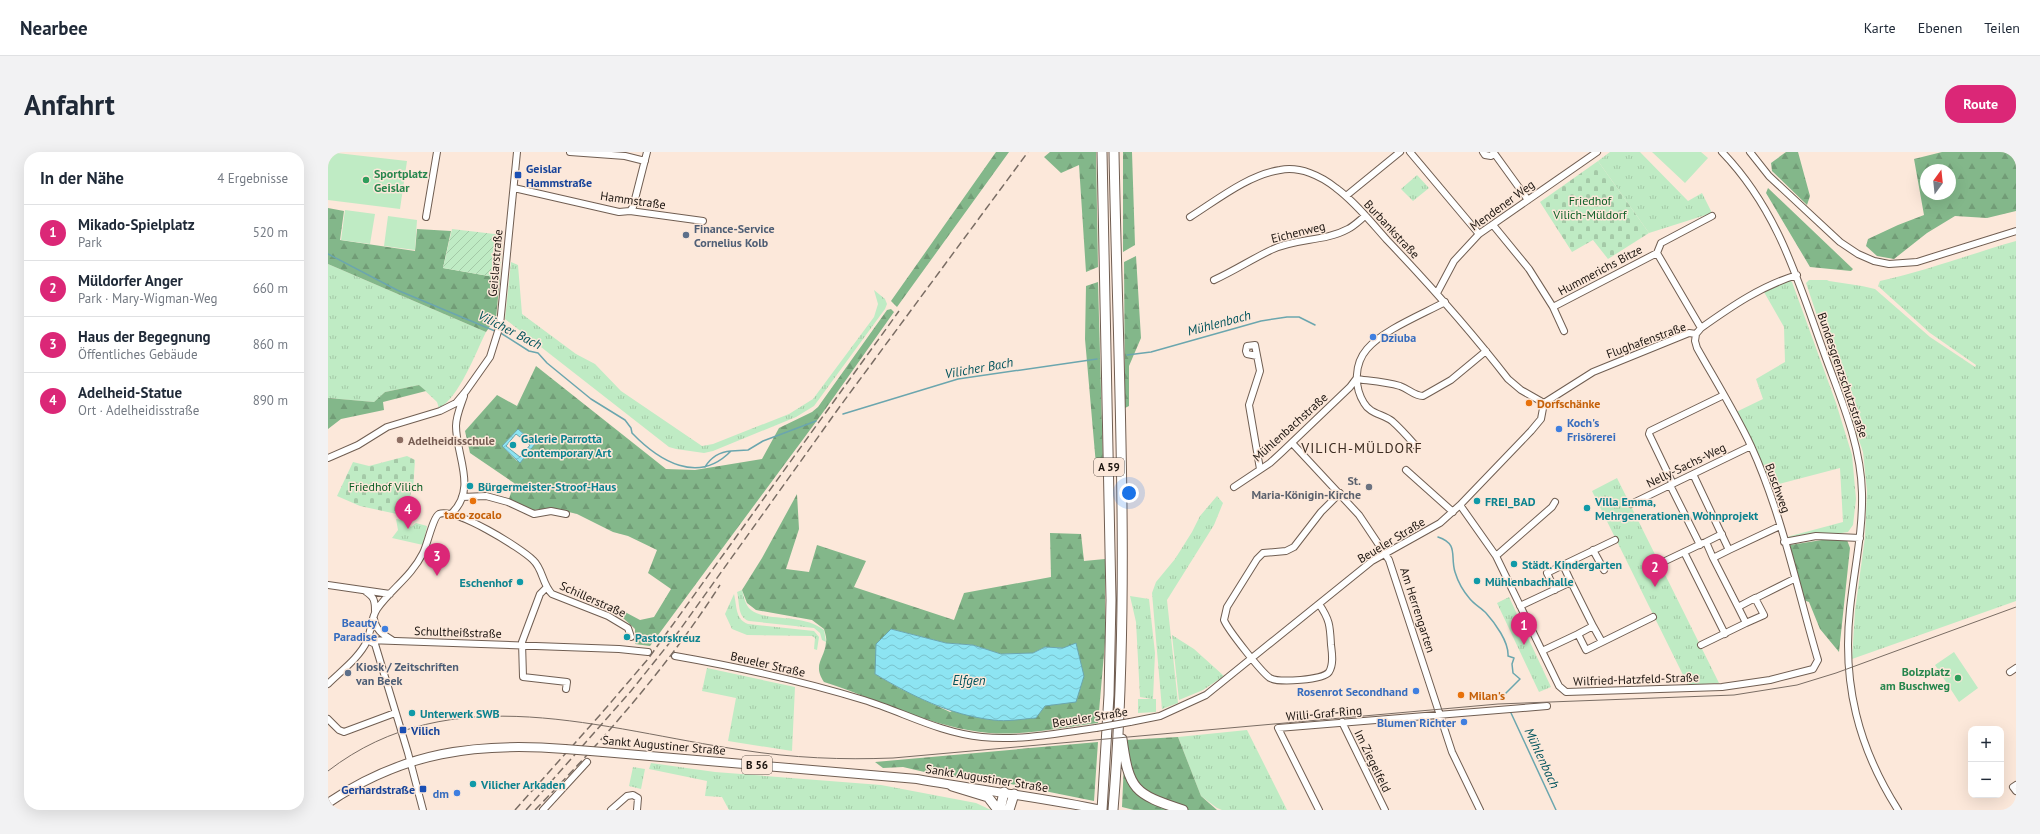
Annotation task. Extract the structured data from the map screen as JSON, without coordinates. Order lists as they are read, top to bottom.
{
  "streets": {
    "highway": ["A 59"],
    "main road": ["Sankt Augustiner Straße", "B 56"],
    "street": [
      "Hammstraße",
      "Mendener Weg",
      "Burbankstraße",
      "Eichenweg",
      "Geislarstraße",
      "Hummerichs Bitze",
      "Flughafenstraße",
      "Bundesgrenzschutzstraße",
      "Mühlenbachstraße",
      "Nelly-Sachs-Weg",
      "Buschweg",
      "Beueler Straße",
      "Schillerstraße",
      "Am Herrengarten",
      "Schultheißstraße",
      "Wilfried-Hatzfeld-Straße",
      "Willi-Graf-Ring",
      "Im Ziegelfeld"
    ]
  },
  "crossings": [
    ["Hammstraße", "Geislarstraße"],
    ["Mendener Weg", "Burbankstraße"],
    ["Mendener Weg", "Hummerichs Bitze"],
    ["Burbankstraße", "Eichenweg"],
    ["Burbankstraße", "Flughafenstraße"],
    ["Burbankstraße", "Beueler Straße"],
    ["Hummerichs Bitze", "Flughafenstraße"],
    ["Flughafenstraße", "Bundesgrenzschutzstraße"],
    ["Flughafenstraße", "Buschweg"],
    ["Flughafenstraße", "Beueler Straße"],
    ["Mühlenbachstraße", "Am Herrengarten"],
    ["Nelly-Sachs-Weg", "Buschweg"],
    ["A 59", "Sankt Augustiner Straße"],
    ["Buschweg", "Wilfried-Hatzfeld-Straße"],
    ["Beueler Straße", "Am Herrengarten"],
    ["Beueler Straße", "Wilfried-Hatzfeld-Straße"],
    ["Am Herrengarten", "Willi-Graf-Ring"],
    ["Willi-Graf-Ring", "Im Ziegelfeld"]
  ],
  "districts": ["VILICH-MÜLDORF"],
  "water": ["Mühlenbach", "Vilicher Bach", "Elfgen"],
  "parks": ["Friedhof Vilich-Müldorf", "Friedhof Vilich"],
  "places": {
    "transit": ["Geislar Hammstraße", "Vilich", "Gerhardstraße"],
    "other": [
      "Sportplatz Geislar",
      "Finance-Service Cornelius Kolb",
      "Dziuba",
      "Dorfschänke",
      "Koch's Frisörerei",
      "Adelheidisschule",
      "Galerie Parrotta Contemporary Art",
      "Bürgermeister-Stroof-Haus",
      "St. Maria-Königin-Kirche",
      "taco zocalo",
      "FREI_BAD",
      "Villa Emma, Mehrgenerationen Wohnprojekt",
      "Städt. Kindergarten",
      "Mühlenbachhalle",
      "Eschenhof",
      "Beauty Paradise",
      "Pastorskreuz",
      "Kiosk / Zeitschriften van Beek",
      "Bolzplatz am Buschweg",
      "Rosenrot Secondhand",
      "Milan's",
      "Unterwerk SWB",
      "Blumen Richter",
      "Vilicher Arkaden",
      "dm"
    ]
  },
  "north": "top",
  "page": {
    "header": "Nearbee",
    "nav": ["Karte", "Ebenen", "Teilen"],
    "buttons": "Route",
    "title": "Anfahrt",
    "heading": ["In der Nähe", "4 Ergebnisse"],
    "list": [
      {
        "mark": "1",
        "name": "Mikado-Spielplatz",
        "note": "Park",
        "value": "520 m"
      },
      {
        "mark": "2",
        "name": "Müldorfer Anger",
        "note": "Park · Mary-Wigman-Weg",
        "value": "660 m"
      },
      {
        "mark": "3",
        "name": "Haus der Begegnung",
        "note": "Öffentliches Gebäude",
        "value": "860 m"
      },
      {
        "mark": "4",
        "name": "Adelheid-Statue",
        "note": "Ort · Adelheidisstraße",
        "value": "890 m"
      }
    ],
    "pins": [
      "4",
      "3",
      "2",
      "1"
    ],
    "map_buttons": ["+", "−"]
  }
}
